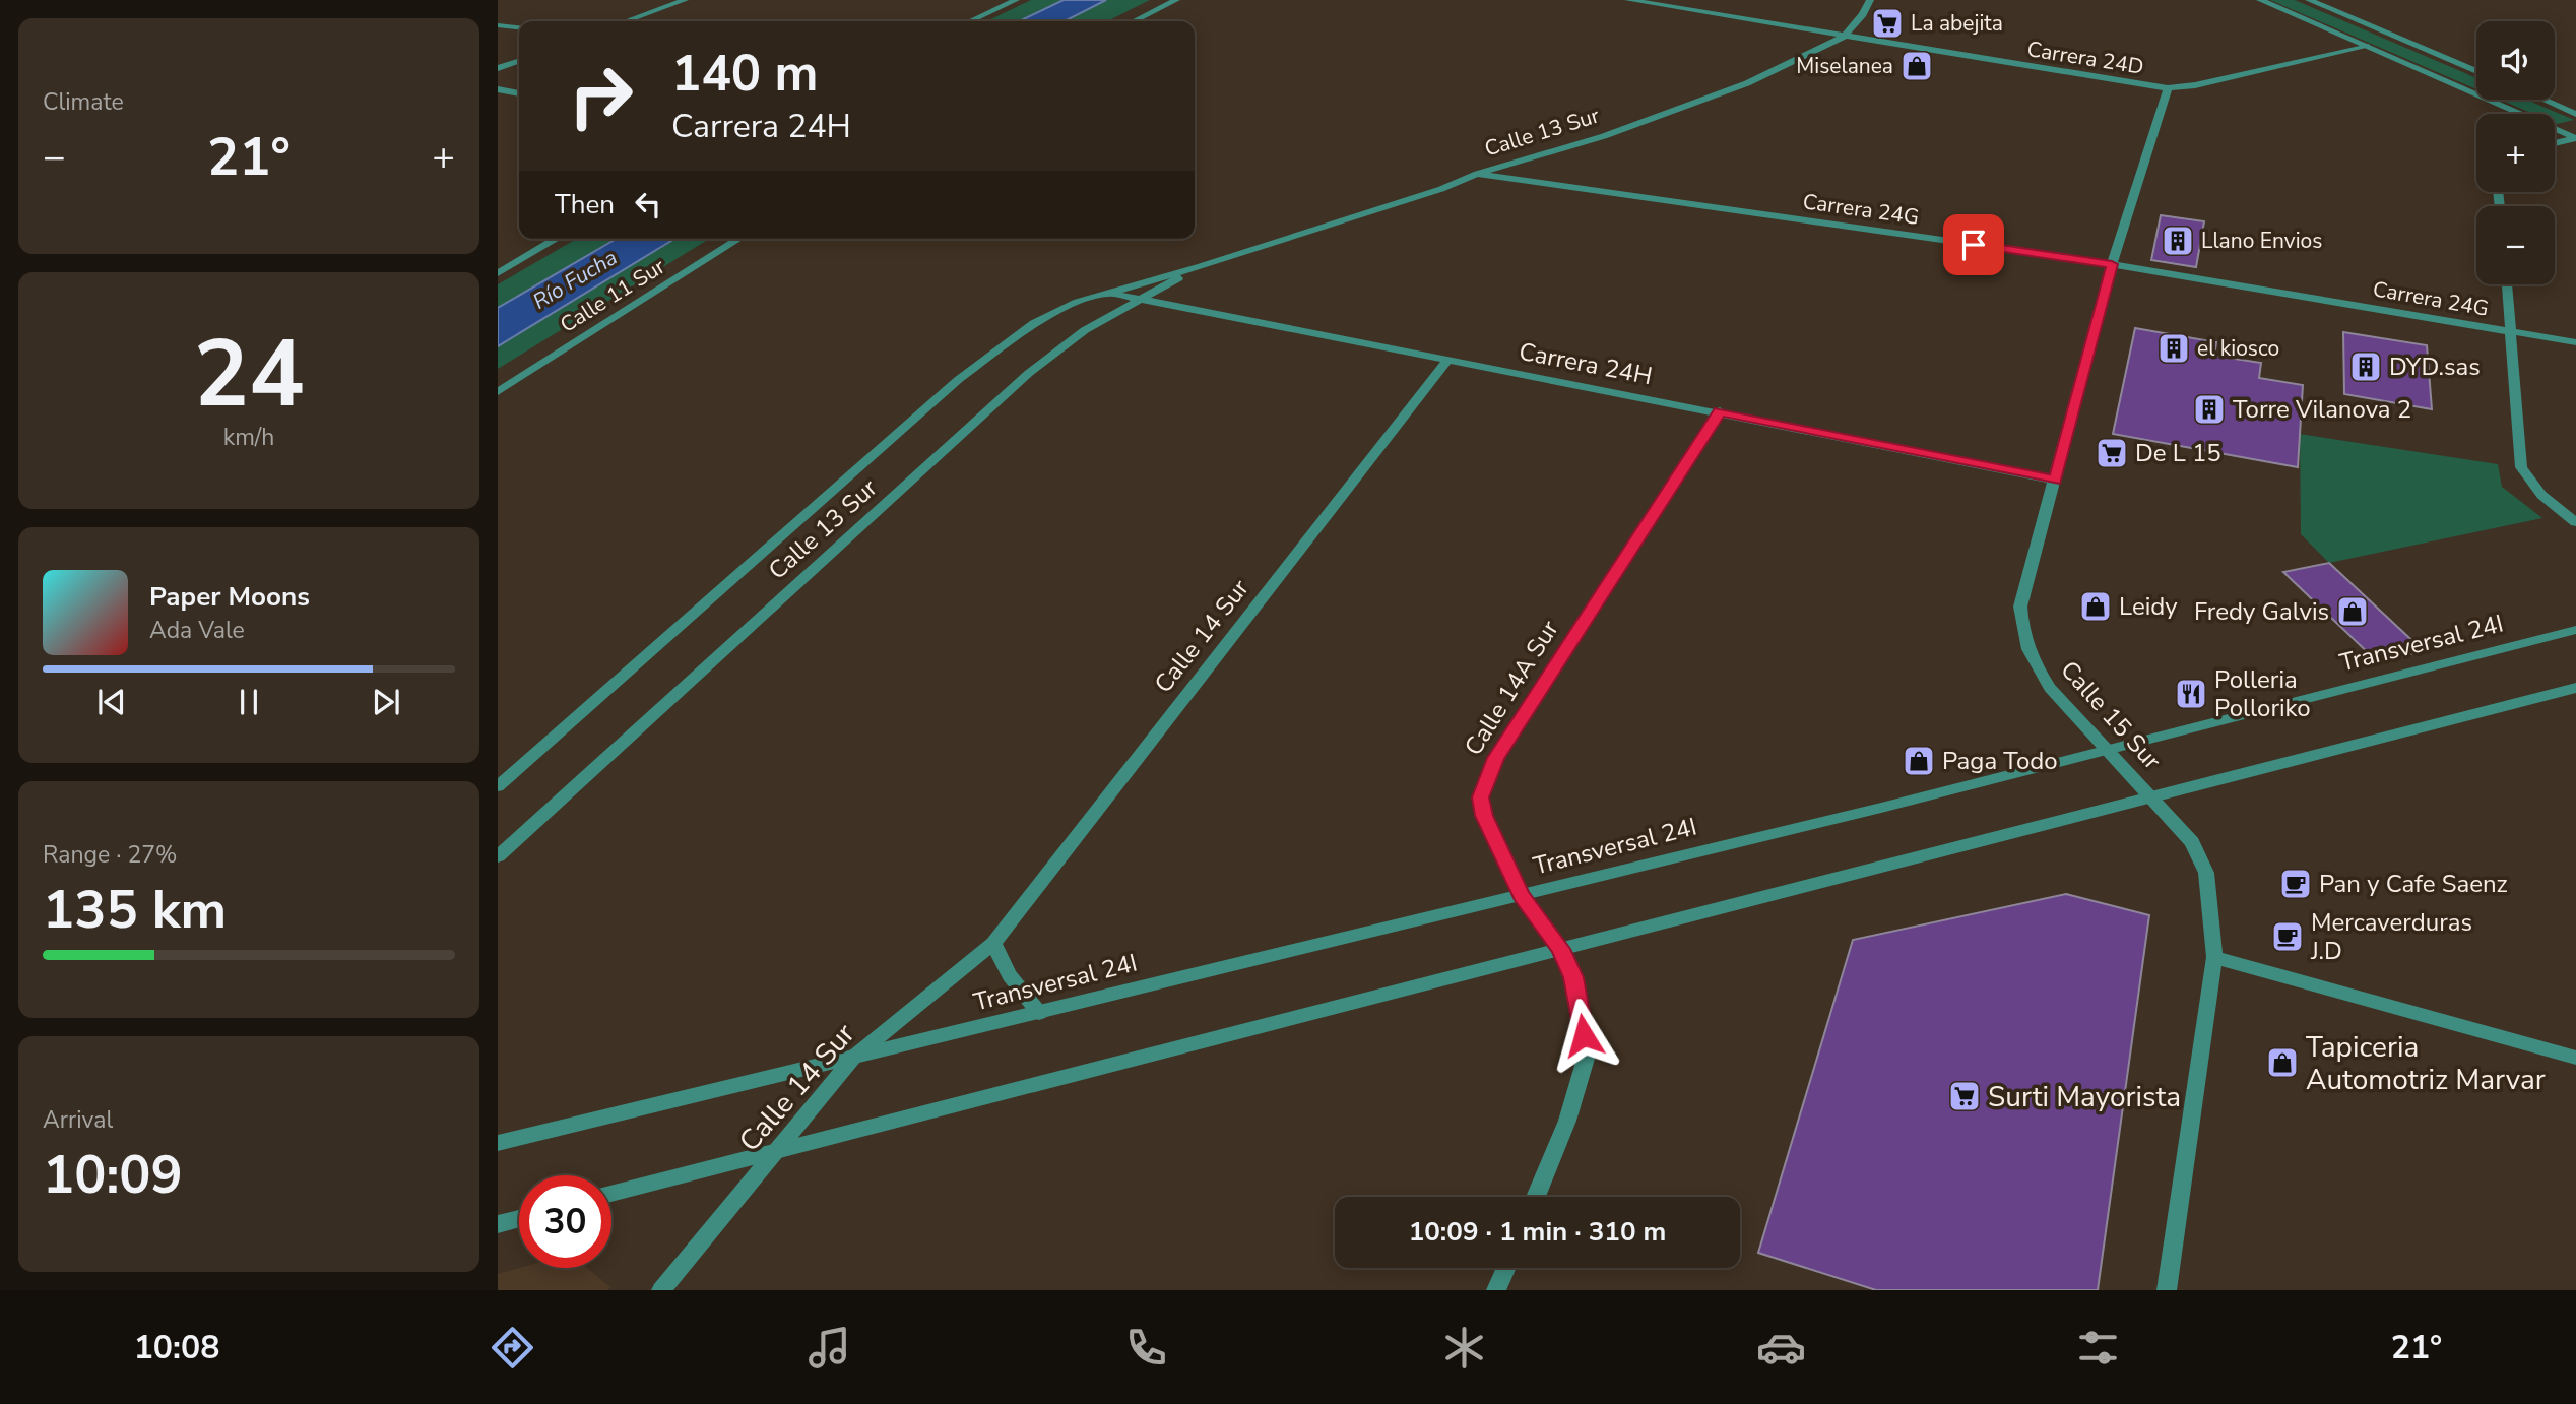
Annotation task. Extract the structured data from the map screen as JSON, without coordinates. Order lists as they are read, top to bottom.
{
  "streets": {
    "street": [
      "Carrera 24D",
      "Calle 13 Sur",
      "Carrera 24G",
      "Calle 11 Sur",
      "Carrera 24H",
      "Calle 14 Sur",
      "Transversal 24I",
      "Calle 14A Sur",
      "Calle 15 Sur"
    ]
  },
  "crossings": [
    ["Carrera 24D", "Calle 13 Sur"],
    ["Carrera 24D", "Calle 15 Sur"],
    ["Calle 13 Sur", "Carrera 24G"],
    ["Calle 13 Sur", "Carrera 24H"],
    ["Carrera 24G", "Calle 15 Sur"],
    ["Carrera 24H", "Calle 14 Sur"],
    ["Carrera 24H", "Calle 14A Sur"],
    ["Carrera 24H", "Calle 15 Sur"],
    ["Calle 14 Sur", "Transversal 24I"],
    ["Transversal 24I", "Calle 14A Sur"],
    ["Transversal 24I", "Calle 15 Sur"]
  ],
  "water": ["Río Fucha"],
  "places": {
    "supermarket": ["La abejita", "De L 15", "Surti Mayorista"],
    "shop": [
      "Miselanea",
      "Leidy",
      "Fredy Galvis",
      "Paga Todo",
      "Tapiceria Automotriz Marvar"
    ],
    "building": [
      "Llano Envios",
      "el kiosco",
      "DYD.sas",
      "Torre Vilanova 2"
    ],
    "restaurant": ["Polleria Polloriko"],
    "cafe": ["Pan y Cafe Saenz", "Mercaverduras J.D"]
  },
  "page": {
    "tile": [
      "Climate",
      ["24", "km/h"],
      ["Range · 27%", "135 km"],
      ["Arrival", "10:09"]
    ],
    "map_buttons": ["+", "−"],
    "turn": ["140 m", "Carrera 24H"],
    "heat": ["−", "21°", "+"],
    "then": "Then",
    "song": ["Paper Moons", "Ada Vale"],
    "limit": "30",
    "trip": "10:09 · 1 min · 310 m",
    "tabs": ["10:08", "21°"]
  }
}
